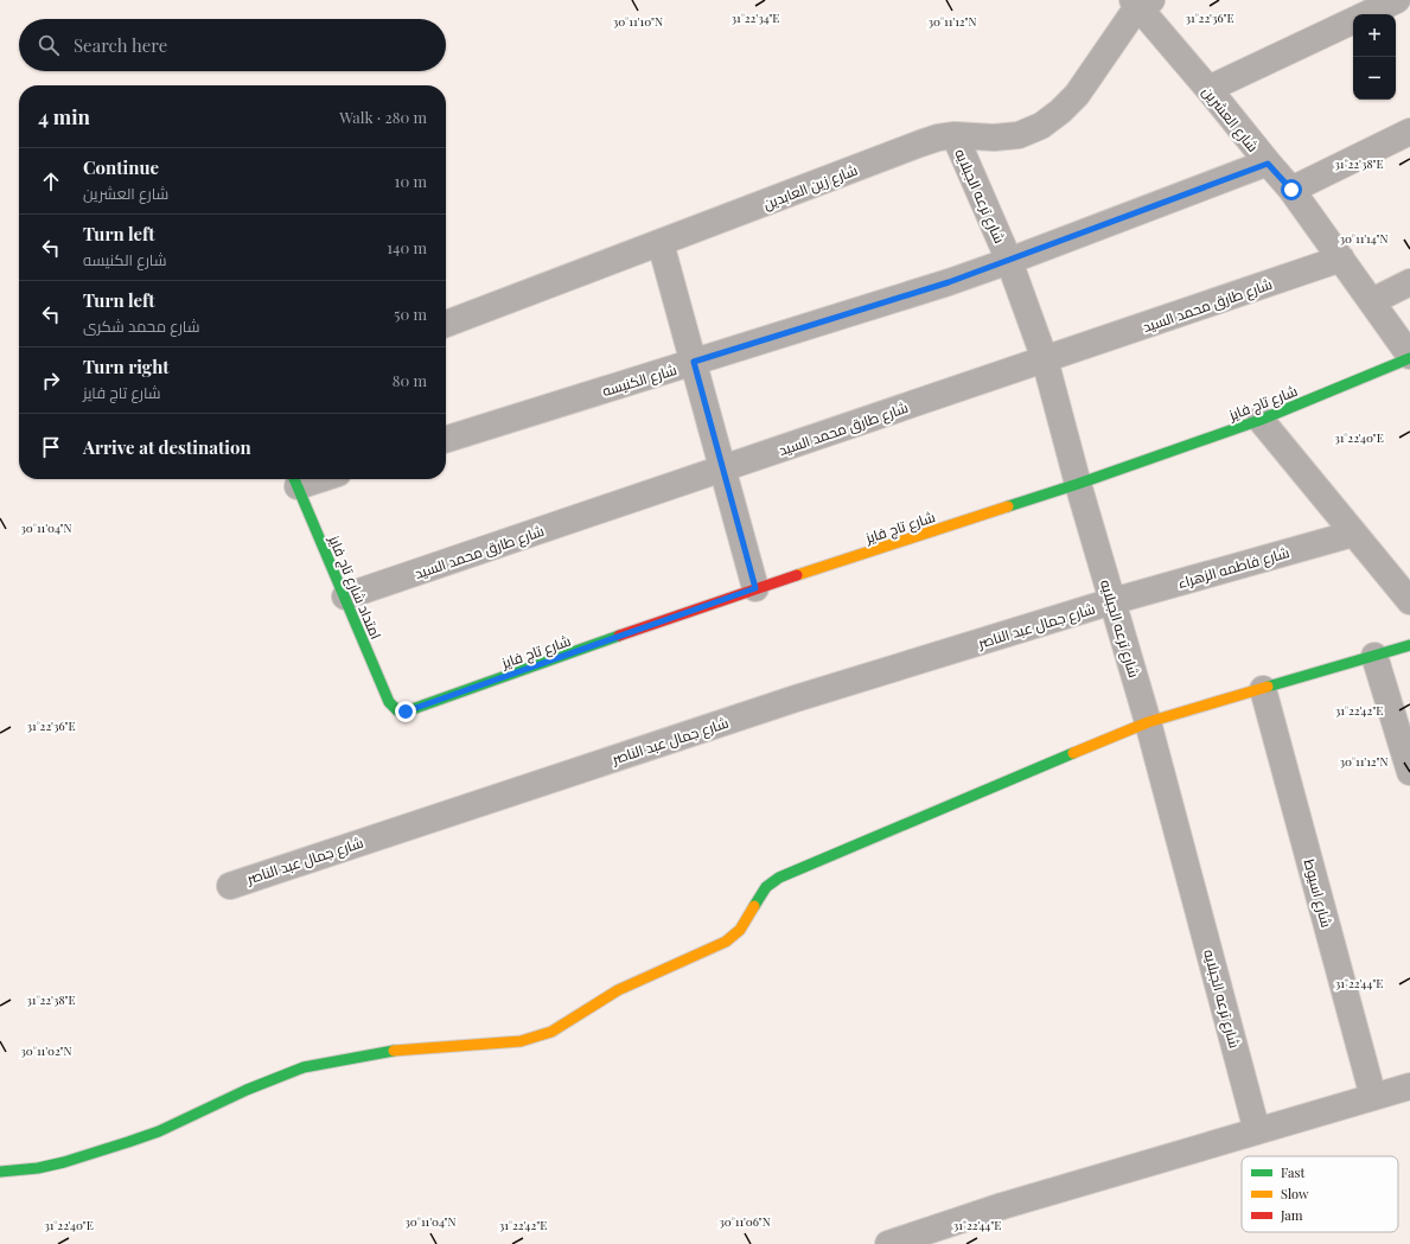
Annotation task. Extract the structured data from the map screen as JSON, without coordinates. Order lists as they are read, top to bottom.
{
  "streets": {
    "street": [
      "شارع العشرين",
      "شارع زين العابدين",
      "شارع ترعه الجبلايه",
      "شارع طارق محمد السيد",
      "شارع الكنيسه",
      "شارع تاج فايز",
      "شارع فاطمه الزهراء",
      "امتداد شارع تاج فايز",
      "شارع جمال عبد الناصر",
      "شارع اسيوط"
    ]
  },
  "crossings": [
    ["شارع العشرين", "شارع زين العابدين"],
    ["شارع العشرين", "شارع طارق محمد السيد"],
    ["شارع العشرين", "شارع الكنيسه"],
    ["شارع العشرين", "شارع تاج فايز"],
    ["شارع زين العابدين", "شارع ترعه الجبلايه"],
    ["شارع ترعه الجبلايه", "شارع طارق محمد السيد"],
    ["شارع ترعه الجبلايه", "شارع الكنيسه"],
    ["شارع ترعه الجبلايه", "شارع تاج فايز"],
    ["شارع ترعه الجبلايه", "شارع فاطمه الزهراء"],
    ["شارع ترعه الجبلايه", "شارع جمال عبد الناصر"],
    ["شارع طارق محمد السيد", "امتداد شارع تاج فايز"],
    ["شارع تاج فايز", "امتداد شارع تاج فايز"],
    ["شارع فاطمه الزهراء", "شارع جمال عبد الناصر"]
  ],
  "legend": ["Fast", "Slow", "Jam"],
  "page": {
    "map_buttons": ["+", "−"],
    "search": "Search here",
    "heading": ["4 min", "Walk · 280 m"],
    "list": [
      ["Continue", "شارع العشرين", "10 m"],
      ["Turn left", "شارع الكنيسه", "140 m"],
      ["Turn left", "شارع محمد شكرى", "50 m"],
      ["Turn right", "شارع تاج فايز", "80 m"],
      "Arrive at destination"
    ]
  },
  "coordinates": [
    "31°22'34\"E",
    "31°22'36\"E",
    "30°11'10\"N",
    "30°11'12\"N",
    "31°22'38\"E",
    "30°11'14\"N",
    "31°22'40\"E",
    "30°11'04\"N",
    "31°22'42\"E",
    "31°22'44\"E",
    "30°11'02\"N",
    "30°11'06\"N"
  ]
}
